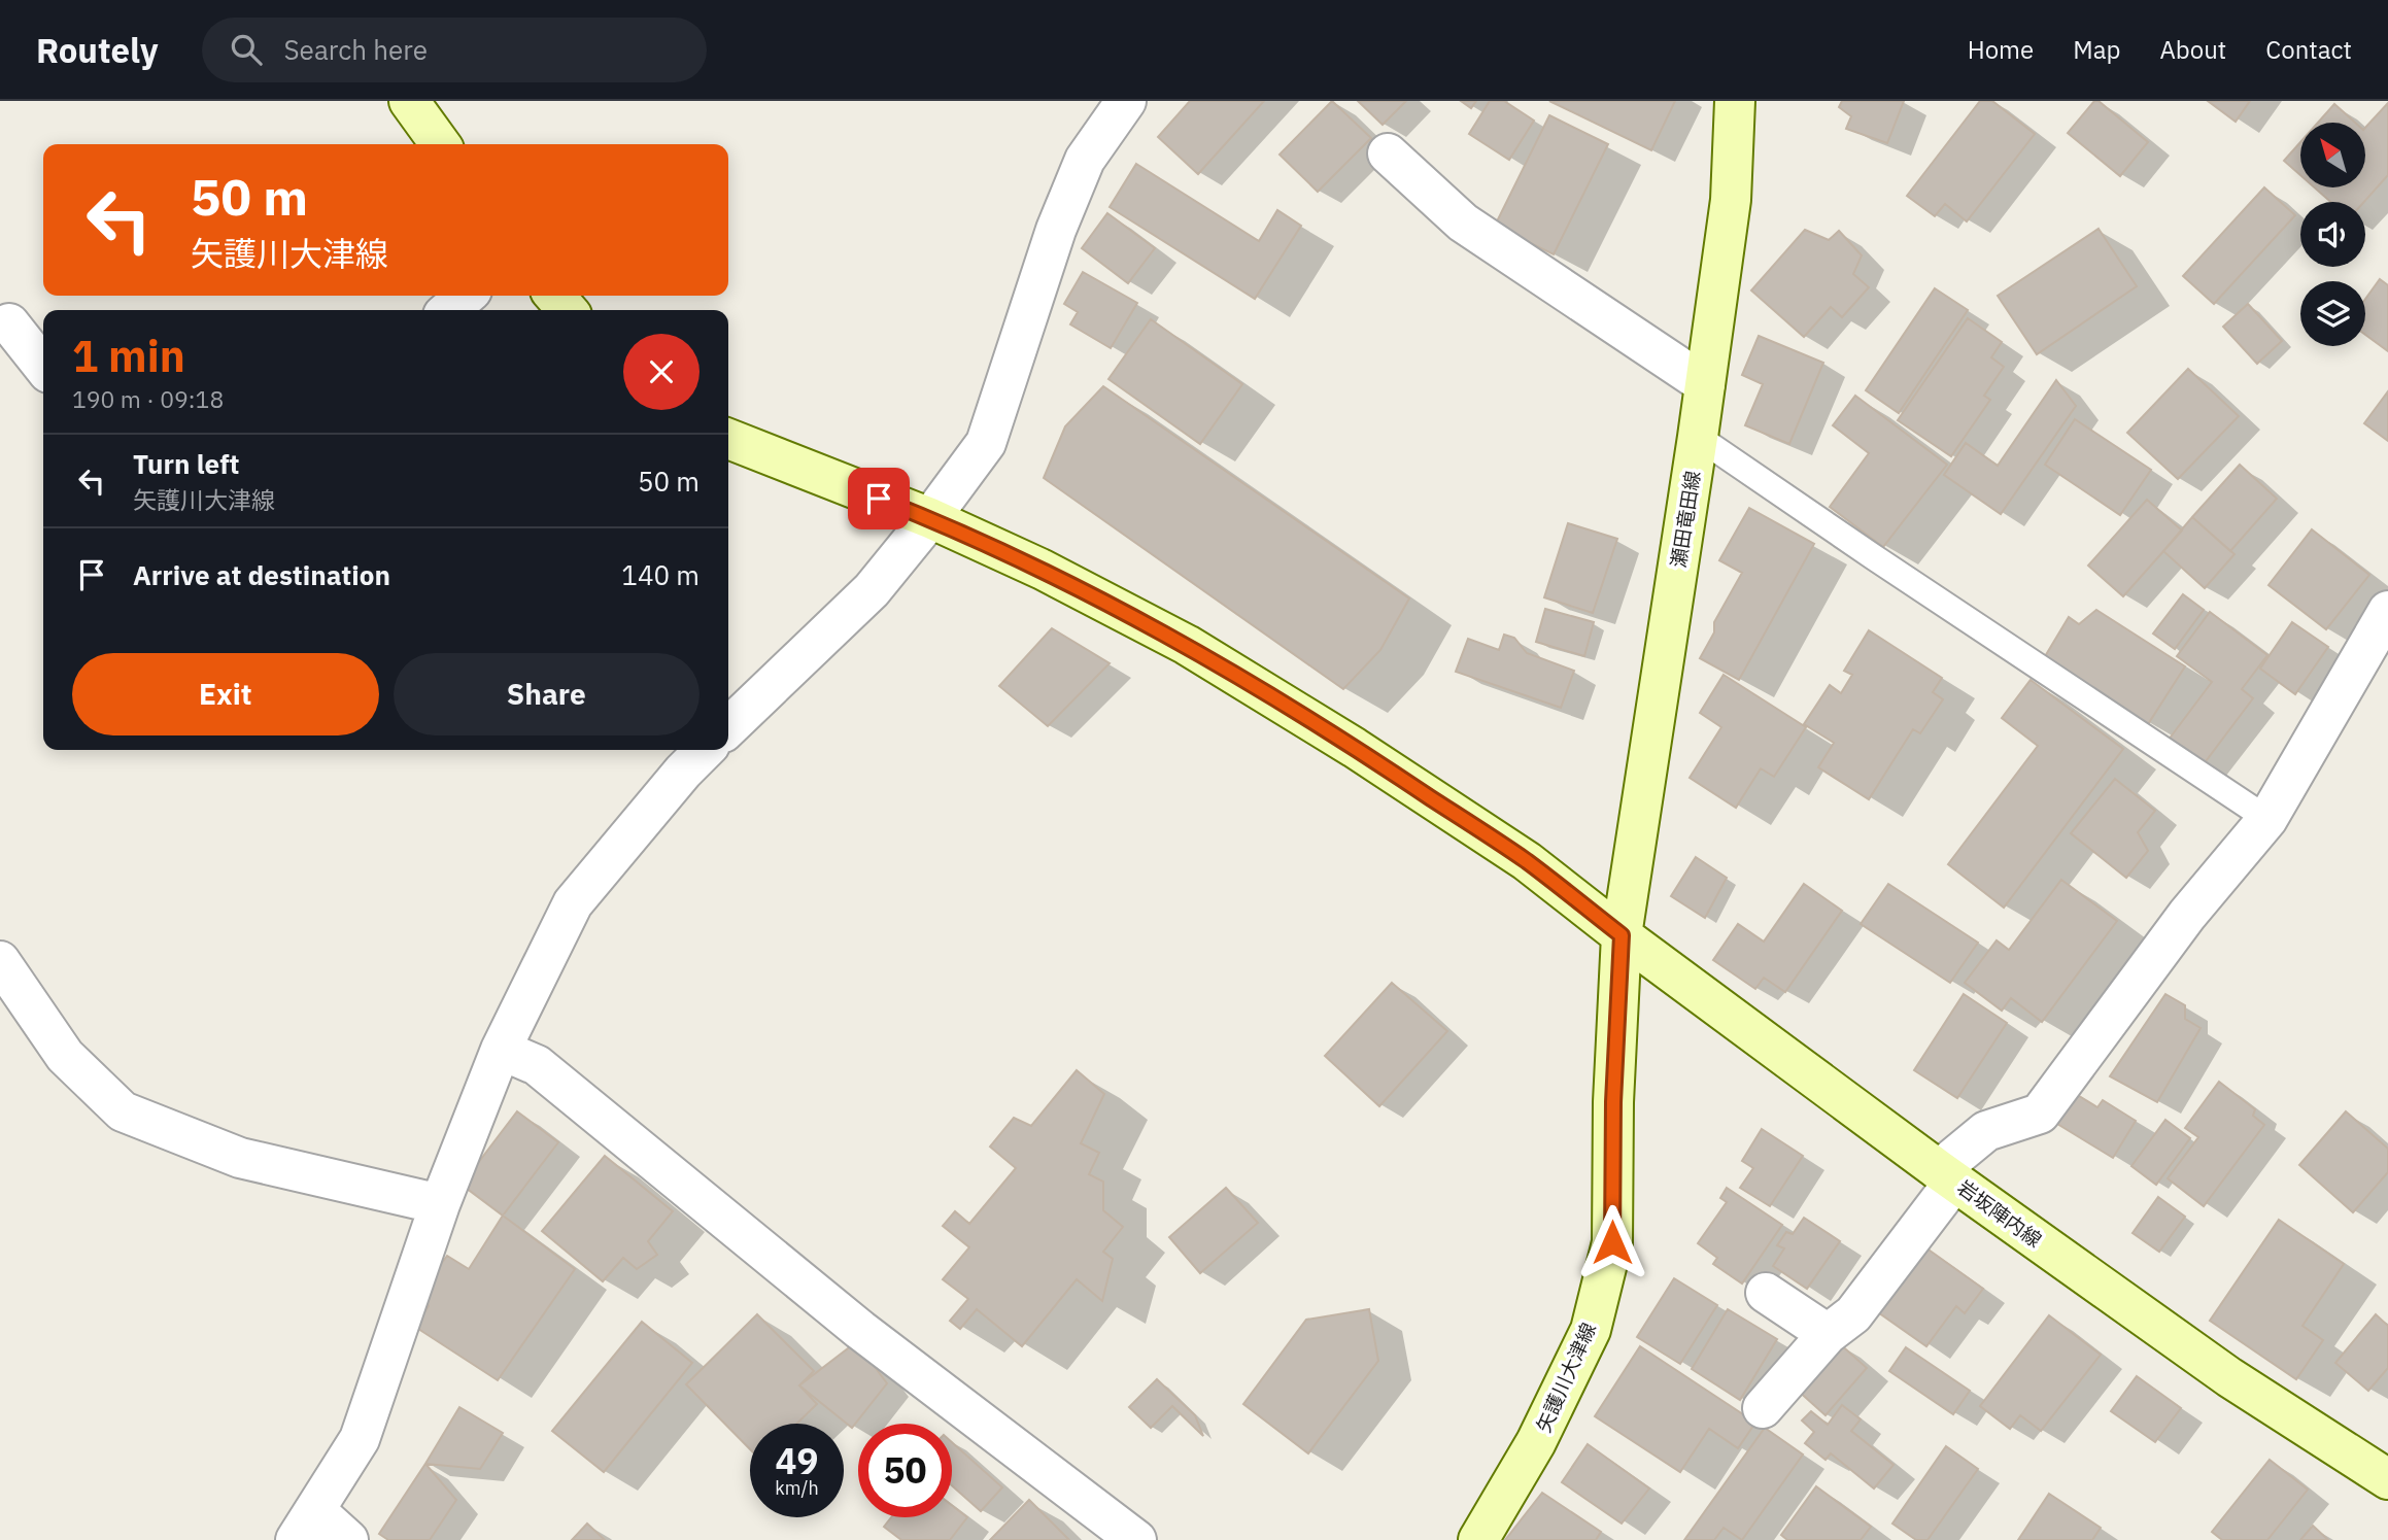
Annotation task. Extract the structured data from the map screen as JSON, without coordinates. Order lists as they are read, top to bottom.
{
  "streets": {
    "main road": ["瀬田竜田線", "岩坂陣内線", "矢護川大津線"]
  },
  "crossings": [
    ["瀬田竜田線", "岩坂陣内線"],
    ["瀬田竜田線", "矢護川大津線"],
    ["岩坂陣内線", "矢護川大津線"]
  ],
  "north": "top left",
  "page": {
    "header": "Routely",
    "search": "Search here",
    "nav": [
      "Home",
      "Map",
      "About",
      "Contact"
    ],
    "turn": ["50 m", "矢護川大津線"],
    "heading": ["1 min", "190 m · 09:18"],
    "list": [
      {
        "name": "Turn left",
        "note": "矢護川大津線",
        "value": "50 m"
      },
      {
        "name": "Arrive at destination",
        "value": "140 m"
      }
    ],
    "buttons": ["Exit", "Share"],
    "speed": "49 km/h",
    "limit": "50"
  }
}
